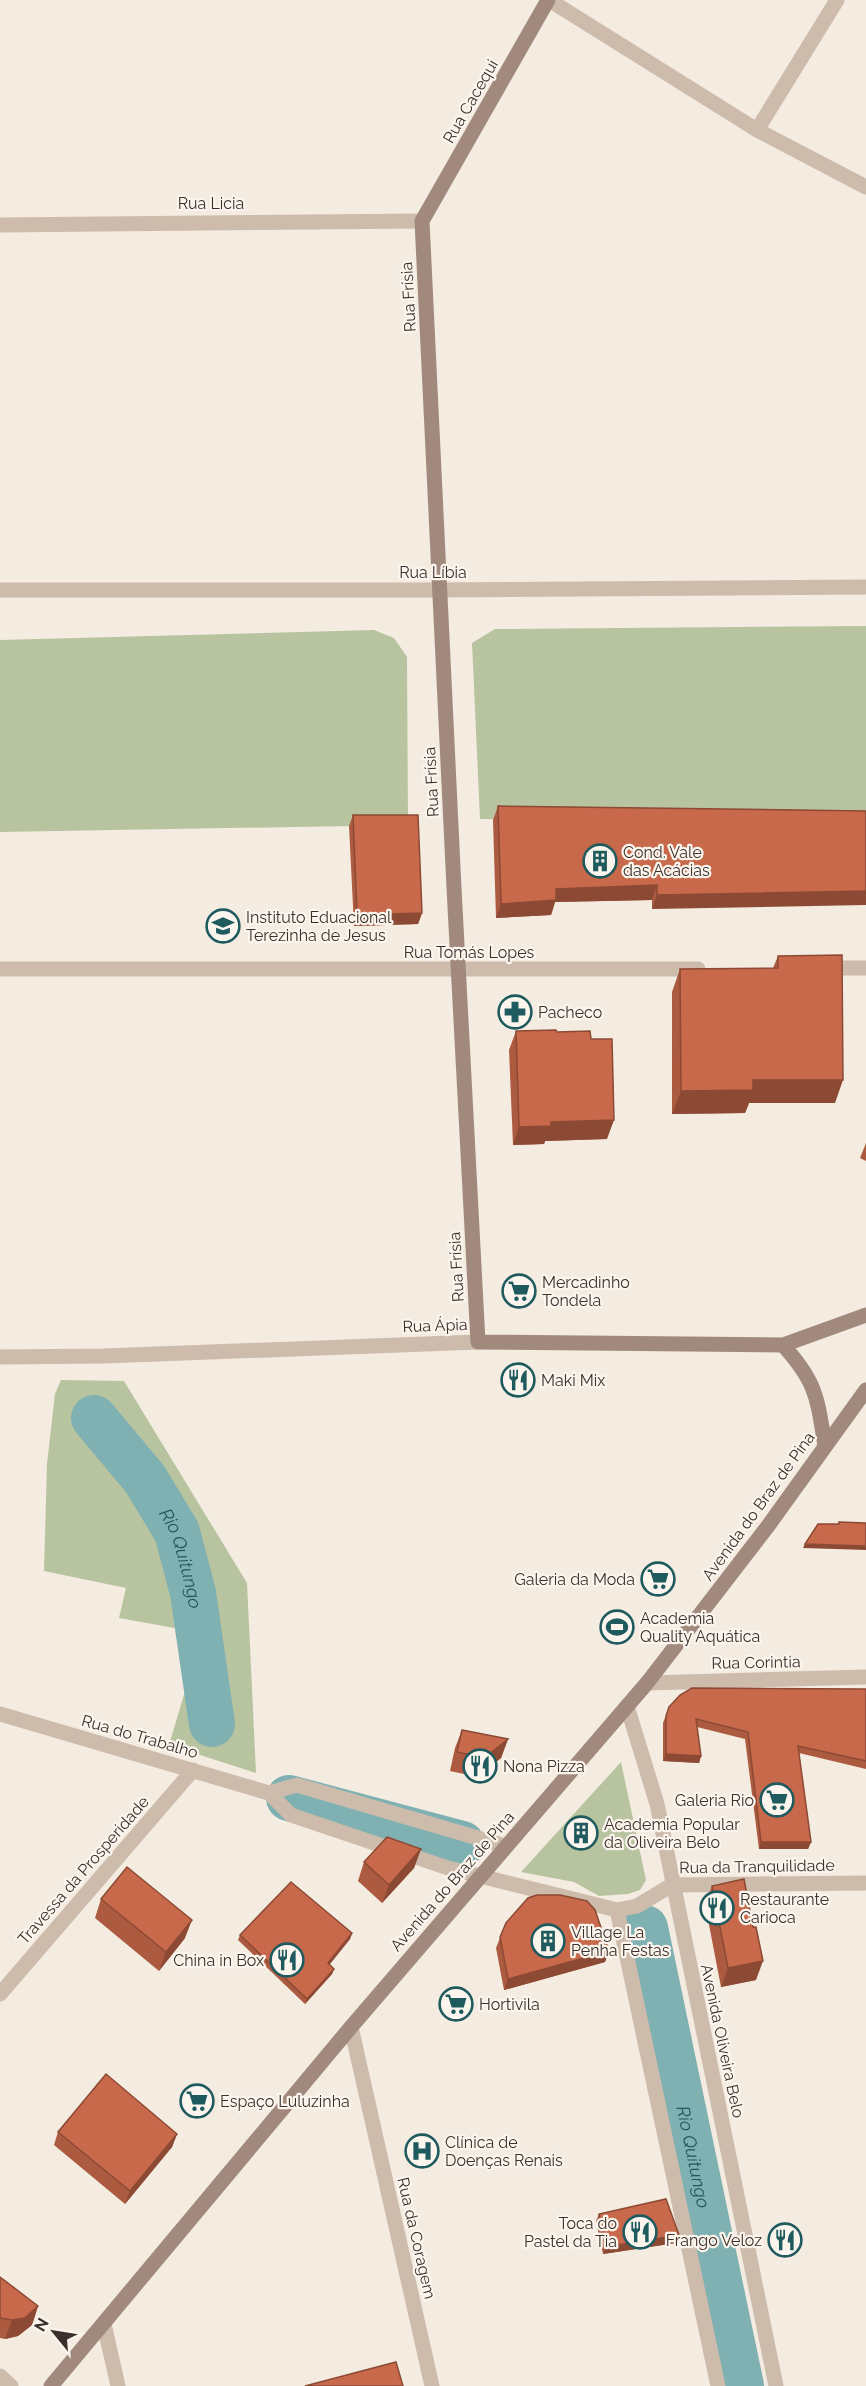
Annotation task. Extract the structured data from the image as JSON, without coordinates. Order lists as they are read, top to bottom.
{
  "streets": {
    "main road": [
      "Rua Cacequi",
      "Rua Frísia",
      "Rua Ápia",
      "Avenida do Braz de Pina"
    ],
    "street": [
      "Rua Licia",
      "Rua Líbia",
      "Rua Tomás Lopes",
      "Rua Corintia",
      "Rua do Trabalho",
      "Rua da Tranquilidade",
      "Travessa da Prosperidade",
      "Avenida Oliveira Belo",
      "Rua da Coragem"
    ]
  },
  "crossings": [
    ["Rua Cacequi", "Rua Licia"],
    ["Rua Cacequi", "Rua Frísia"],
    ["Rua Licia", "Rua Frísia"],
    ["Rua Frísia", "Rua Líbia"],
    ["Rua Frísia", "Rua Tomás Lopes"],
    ["Rua Frísia", "Rua Ápia"],
    ["Avenida do Braz de Pina", "Rua Corintia"],
    ["Avenida do Braz de Pina", "Rua do Trabalho"],
    ["Avenida do Braz de Pina", "Avenida Oliveira Belo"],
    ["Avenida do Braz de Pina", "Rua da Coragem"],
    ["Rua do Trabalho", "Travessa da Prosperidade"],
    ["Rua da Tranquilidade", "Avenida Oliveira Belo"]
  ],
  "water": ["Rio Quitungo"],
  "places": {
    "building": ["Cond. Vale das Acácias", "Academia Popular da Oliveira Belo", "Village La Penha Festas"],
    "school or university": ["Instituto Eduacional Terezinha de Jesus"],
    "pharmacy": ["Pacheco"],
    "supermarket": [
      "Mercadinho Tondela",
      "Galeria da Moda",
      "Galeria Rio",
      "Hortivila",
      "Espaço Luluzinha"
    ],
    "restaurant": [
      "Maki Mix",
      "Nona Pizza",
      "Restaurante Carioca",
      "China in Box",
      "Toca do Pastel da Tia",
      "Frango Veloz"
    ],
    "sports": ["Academia Quality Aquática"],
    "hospital": ["Clínica de Doenças Renais"]
  },
  "north": "top left"
}
